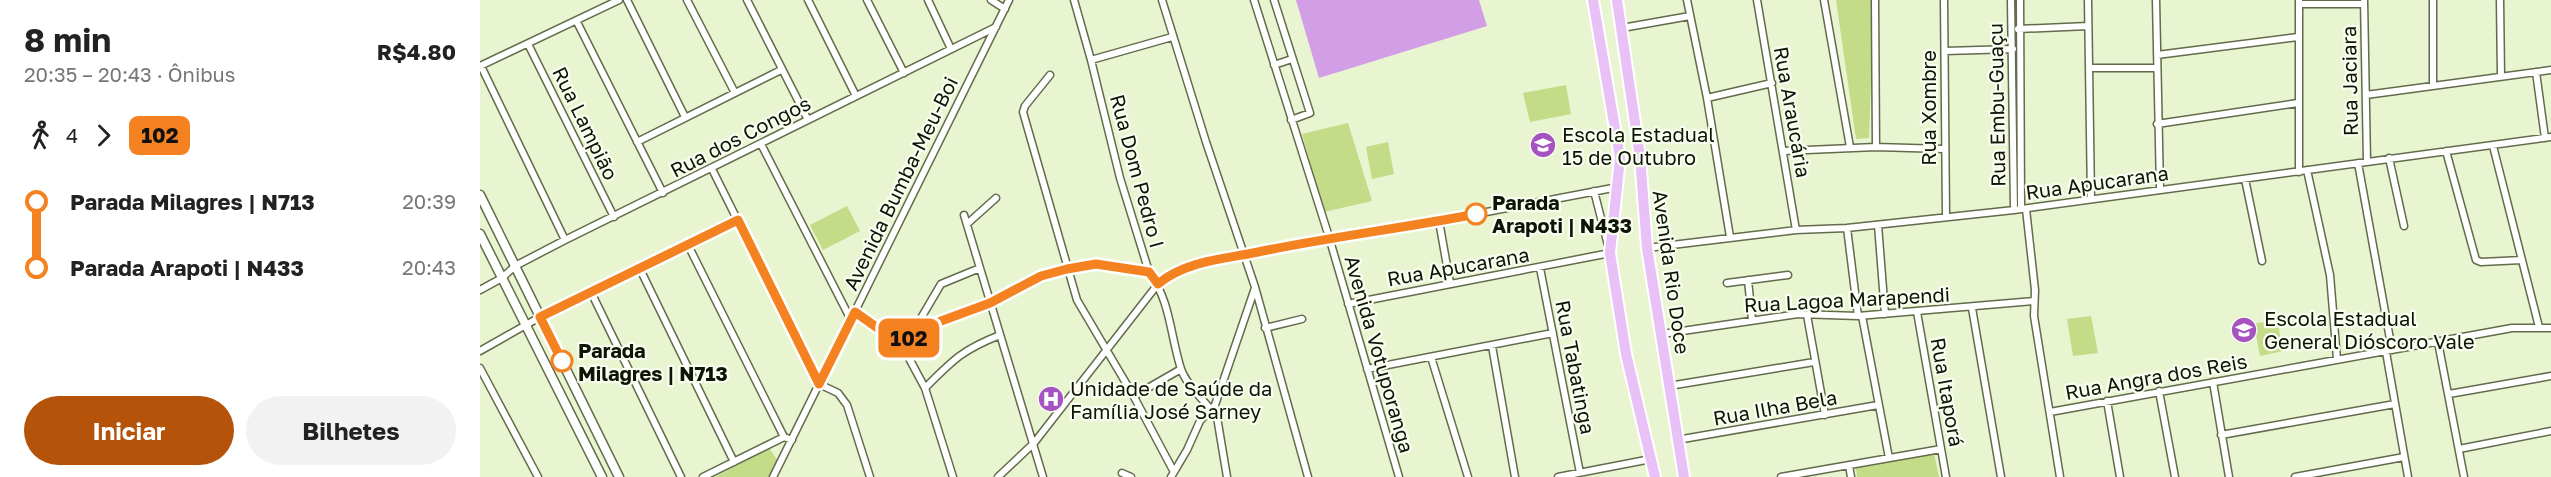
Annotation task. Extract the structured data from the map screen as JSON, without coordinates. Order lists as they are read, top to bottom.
{
  "streets": {
    "main road": ["Avenida Rio Doce"],
    "street": [
      "Rua Jaciara",
      "Rua Embu-Guaçu",
      "Rua Xombre",
      "Rua Araucária",
      "Rua Lampião",
      "Rua dos Congos",
      "Rua Dom Pedro I",
      "Rua Apucarana",
      "Avenida Bumba-Meu-Boi",
      "Rua Lagoa Marapendi",
      "Avenida Votuporanga",
      "Rua Tabatinga",
      "Rua Angra dos Reis",
      "Rua Itaporá",
      "Rua Ilha Bela"
    ]
  },
  "crossings": [
    ["Rua Jaciara", "Rua Apucarana"],
    ["Rua Embu-Guaçu", "Rua Apucarana"],
    ["Rua Embu-Guaçu", "Rua Lagoa Marapendi"],
    ["Rua Embu-Guaçu", "Rua Angra dos Reis"],
    ["Rua Xombre", "Rua Apucarana"],
    ["Rua Araucária", "Rua Apucarana"],
    ["Rua Lampião", "Rua dos Congos"],
    ["Rua dos Congos", "Avenida Bumba-Meu-Boi"],
    ["Rua Apucarana", "Avenida Rio Doce"],
    ["Rua Apucarana", "Avenida Votuporanga"],
    ["Rua Apucarana", "Rua Tabatinga"],
    ["Avenida Rio Doce", "Rua Lagoa Marapendi"],
    ["Avenida Rio Doce", "Rua Ilha Bela"],
    ["Rua Lagoa Marapendi", "Rua Itaporá"]
  ],
  "places": {
    "school or university": ["Escola Estadual 15 de Outubro", "Escola Estadual General Dióscoro Vale"],
    "other": ["Parada Arapoti | N433", "Parada Milagres | N713"],
    "hospital": ["Unidade de Saúde da Família José Sarney"]
  },
  "lines": ["bus line 102"],
  "page": {
    "heading": ["8 min", "20:35 – 20:43 · Ônibus", "R$4.80"],
    "on_map": "102",
    "legs": ["4", "102"],
    "list": [
      {
        "name": "Parada Milagres | N713",
        "value": "20:39"
      },
      {
        "name": "Parada Arapoti | N433",
        "value": "20:43"
      }
    ],
    "buttons": ["Iniciar", "Bilhetes"]
  }
}
